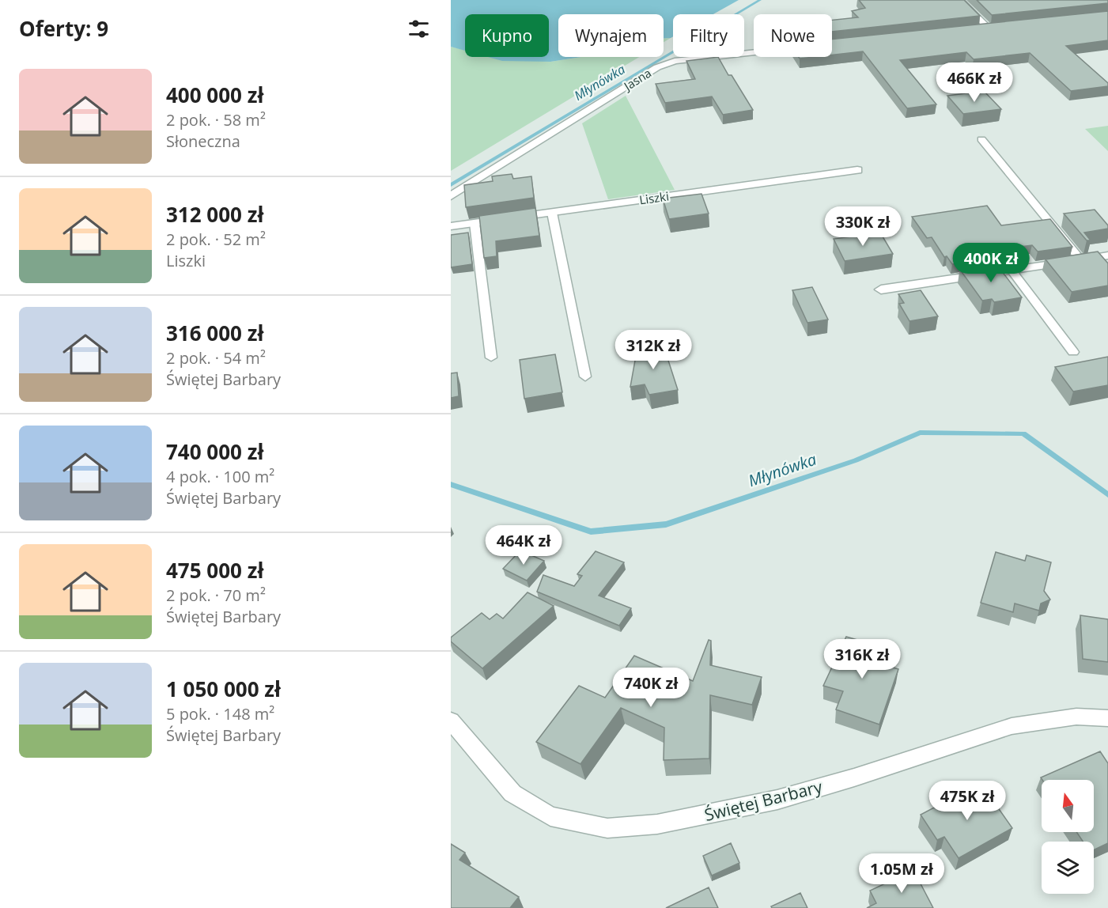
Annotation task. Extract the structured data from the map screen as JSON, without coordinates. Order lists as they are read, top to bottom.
{
  "streets": {
    "street": ["Jasna", "Liszki", "Świętej Barbary"]
  },
  "water": ["Młynówka"],
  "north": "top",
  "page": {
    "heading": "Oferty: 9",
    "chip": [
      "Kupno",
      "Wynajem",
      "Filtry",
      "Nowe"
    ],
    "list": [
      {
        "name": "400 000 zł",
        "note": "2 pok. · 58 m² · Słoneczna"
      },
      {
        "name": "312 000 zł",
        "note": "2 pok. · 52 m² · Liszki"
      },
      {
        "name": "316 000 zł",
        "note": "2 pok. · 54 m² · Świętej Barbary"
      },
      {
        "name": "740 000 zł",
        "note": "4 pok. · 100 m² · Świętej Barbary"
      },
      {
        "name": "475 000 zł",
        "note": "2 pok. · 70 m² · Świętej Barbary"
      },
      {
        "name": "1 050 000 zł",
        "note": "5 pok. · 148 m² · Świętej Barbary"
      }
    ],
    "price": [
      "466K zł",
      "330K zł",
      "400K zł",
      "312K zł",
      "464K zł",
      "316K zł",
      "740K zł",
      "475K zł",
      "1.05M zł"
    ]
  }
}
